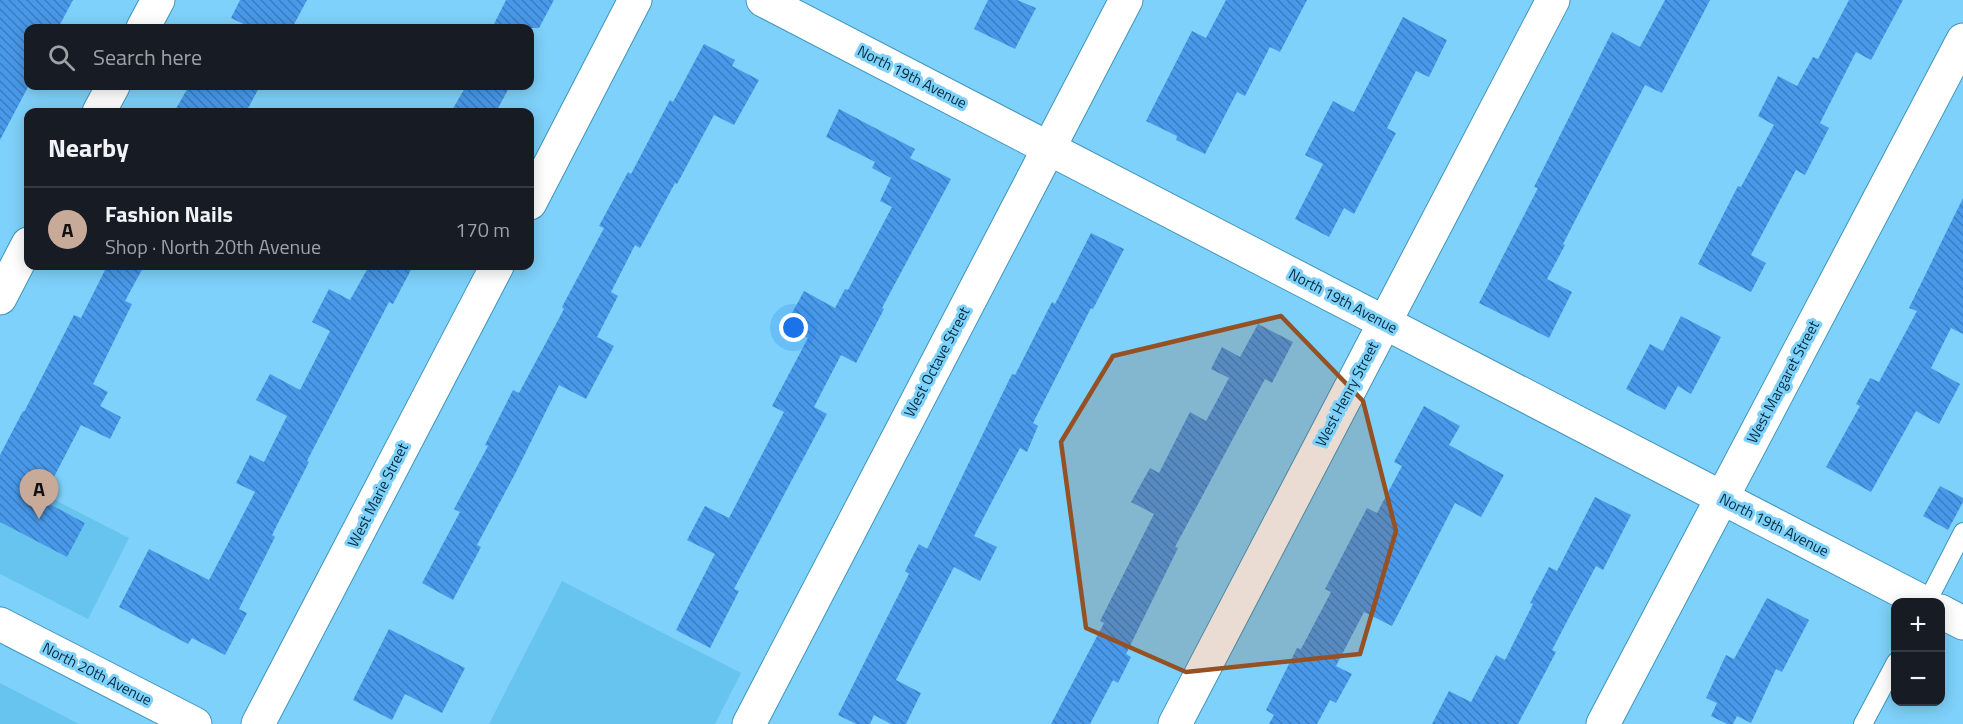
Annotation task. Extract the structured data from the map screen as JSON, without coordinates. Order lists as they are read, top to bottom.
{
  "streets": {
    "street": [
      "North 19th Avenue",
      "West Octave Street",
      "West Margaret Street",
      "West Henry Street",
      "West Marie Street",
      "North 20th Avenue"
    ]
  },
  "crossings": [
    ["North 19th Avenue", "West Octave Street"],
    ["North 19th Avenue", "West Margaret Street"],
    ["North 19th Avenue", "West Henry Street"]
  ],
  "page": {
    "search": "Search here",
    "heading": "Nearby",
    "list": [
      {
        "mark": "A",
        "name": "Fashion Nails",
        "note": "Shop · North 20th Avenue",
        "value": "170 m"
      }
    ],
    "pins": "A",
    "map_buttons": ["+", "−"]
  }
}
